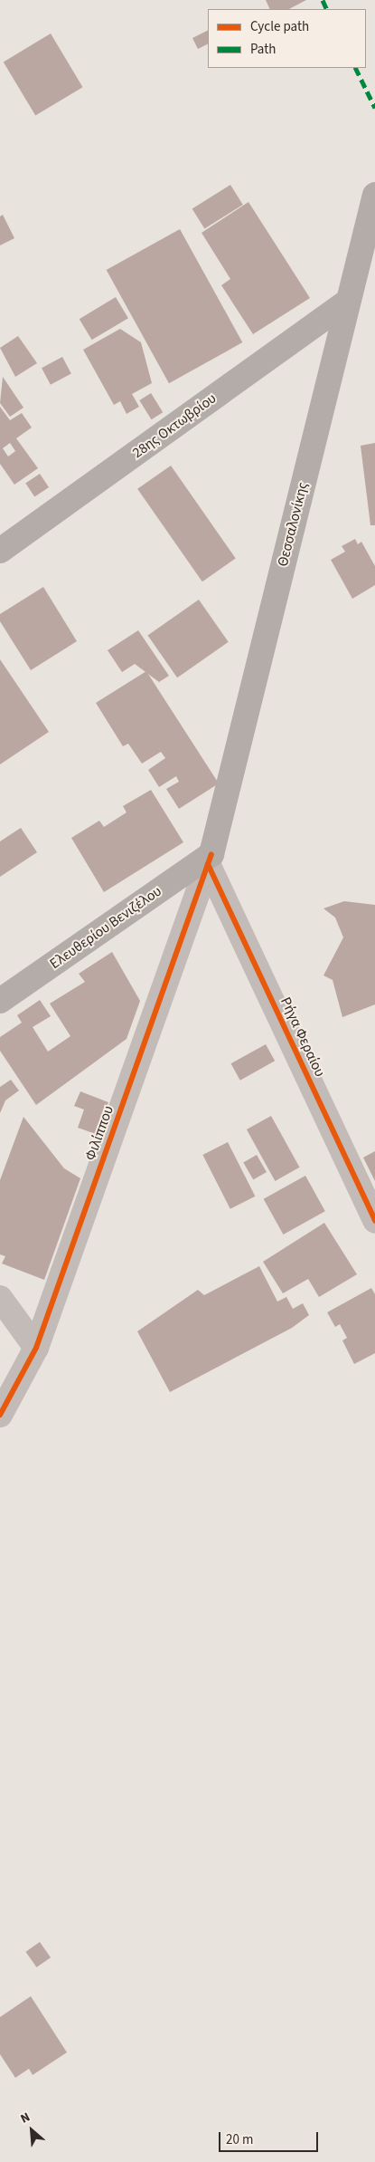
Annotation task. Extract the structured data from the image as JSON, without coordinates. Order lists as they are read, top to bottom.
{
  "streets": {
    "main road": ["28ης Οκτωβρίου", "Θεσσαλονίκης", "Ελευθερίου Βενιζέλου"],
    "street": ["Ρήγα Φεραίου", "Φιλίππου"]
  },
  "crossings": [
    ["28ης Οκτωβρίου", "Θεσσαλονίκης"],
    ["Θεσσαλονίκης", "Ελευθερίου Βενιζέλου"],
    ["Θεσσαλονίκης", "Ρήγα Φεραίου"],
    ["Θεσσαλονίκης", "Φιλίππου"],
    ["Ελευθερίου Βενιζέλου", "Ρήγα Φεραίου"],
    ["Ελευθερίου Βενιζέλου", "Φιλίππου"],
    ["Ρήγα Φεραίου", "Φιλίππου"]
  ],
  "legend": ["Cycle path", "Path"],
  "scale_bar": "20 m",
  "north": "top left"
}
